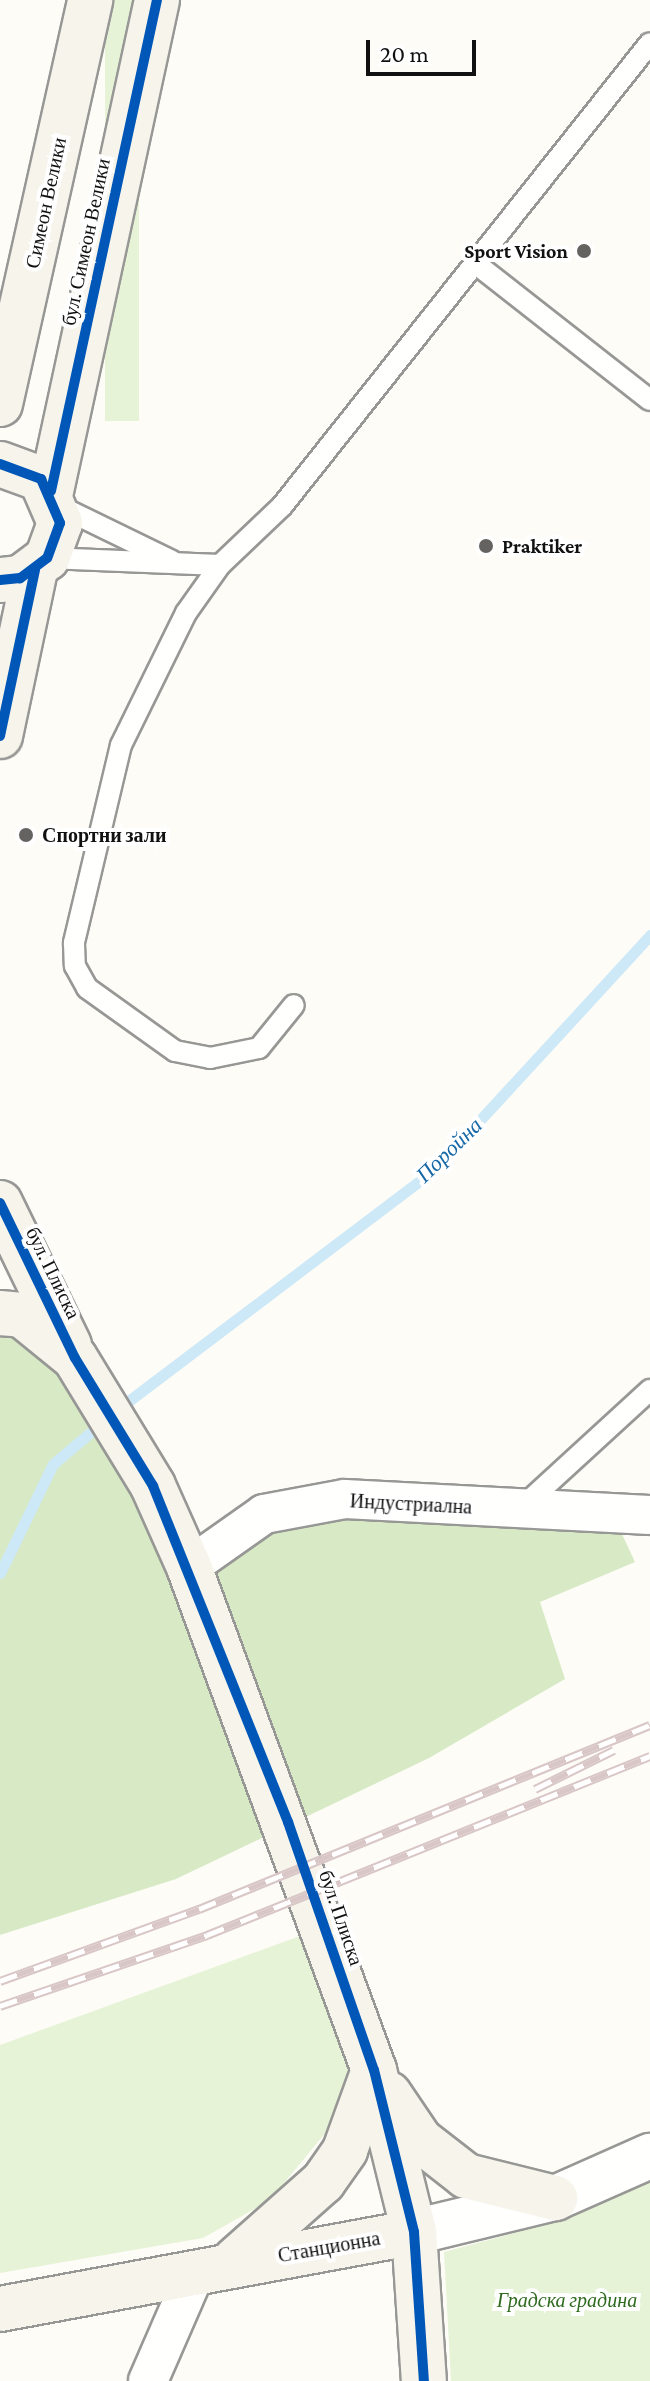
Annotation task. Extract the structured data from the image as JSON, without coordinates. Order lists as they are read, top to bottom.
{
  "streets": {
    "main road": [
      "Симеон Велики",
      "бул. Симеон Велики",
      "бул. Плиска",
      "Станционна"
    ],
    "street": ["Индустриална"]
  },
  "crossings": [
    ["бул. Плиска", "Индустриална"],
    ["бул. Плиска", "Станционна"]
  ],
  "water": ["Поройна"],
  "parks": ["Градска градина"],
  "places": ["Sport Vision", "Praktiker", "Спортни зали"],
  "scale_bar": "20 m"
}
